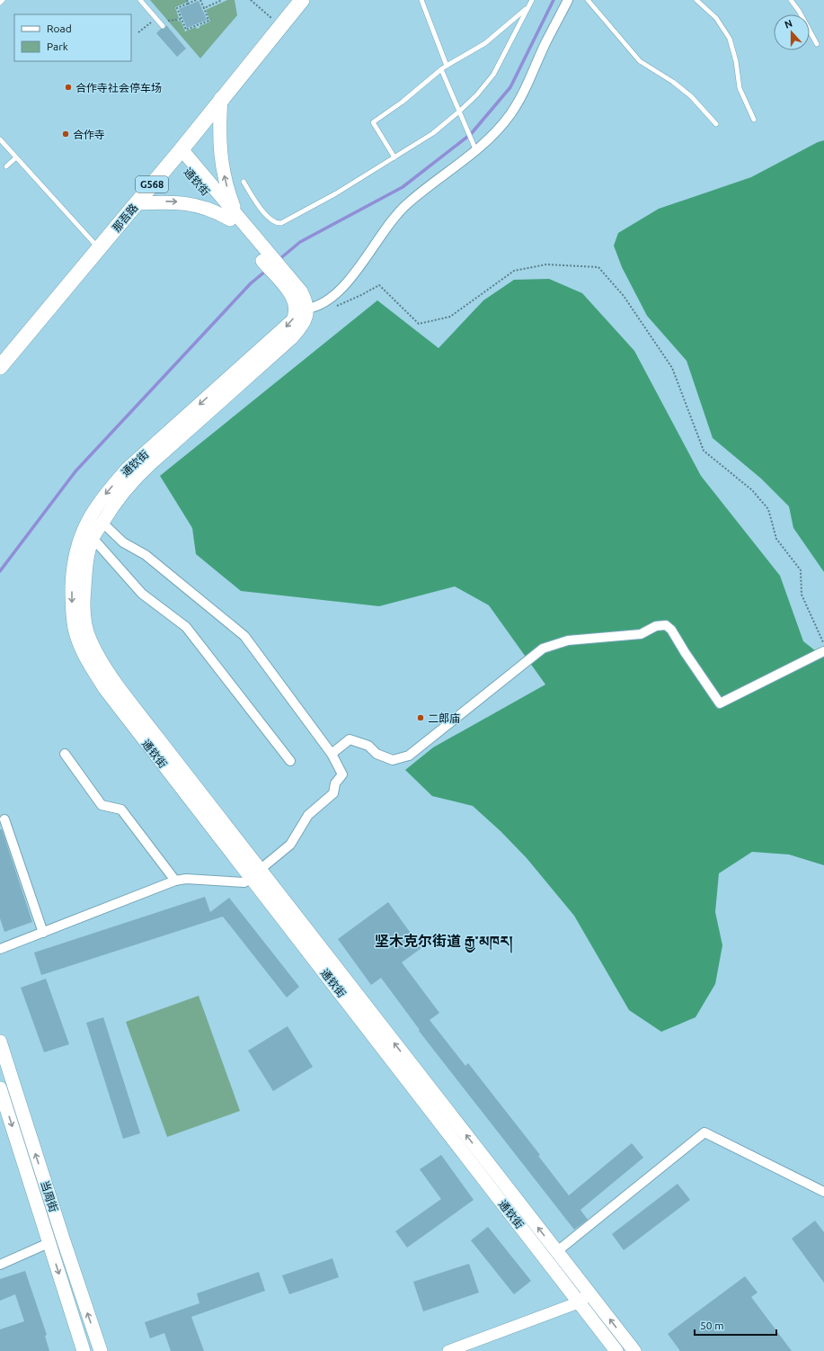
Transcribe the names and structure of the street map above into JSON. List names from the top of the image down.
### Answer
{
  "streets": {
    "highway": ["G568", "那吾路"],
    "main road": ["通钦街", "当周街"]
  },
  "districts": ["坚木克尔街道 རྒྱ་མཁར།"],
  "places": ["合作寺社会停车场", "合作寺", "二郎庙"],
  "legend": ["Road", "Park"],
  "scale_bar": "50 m",
  "north": "top"
}
